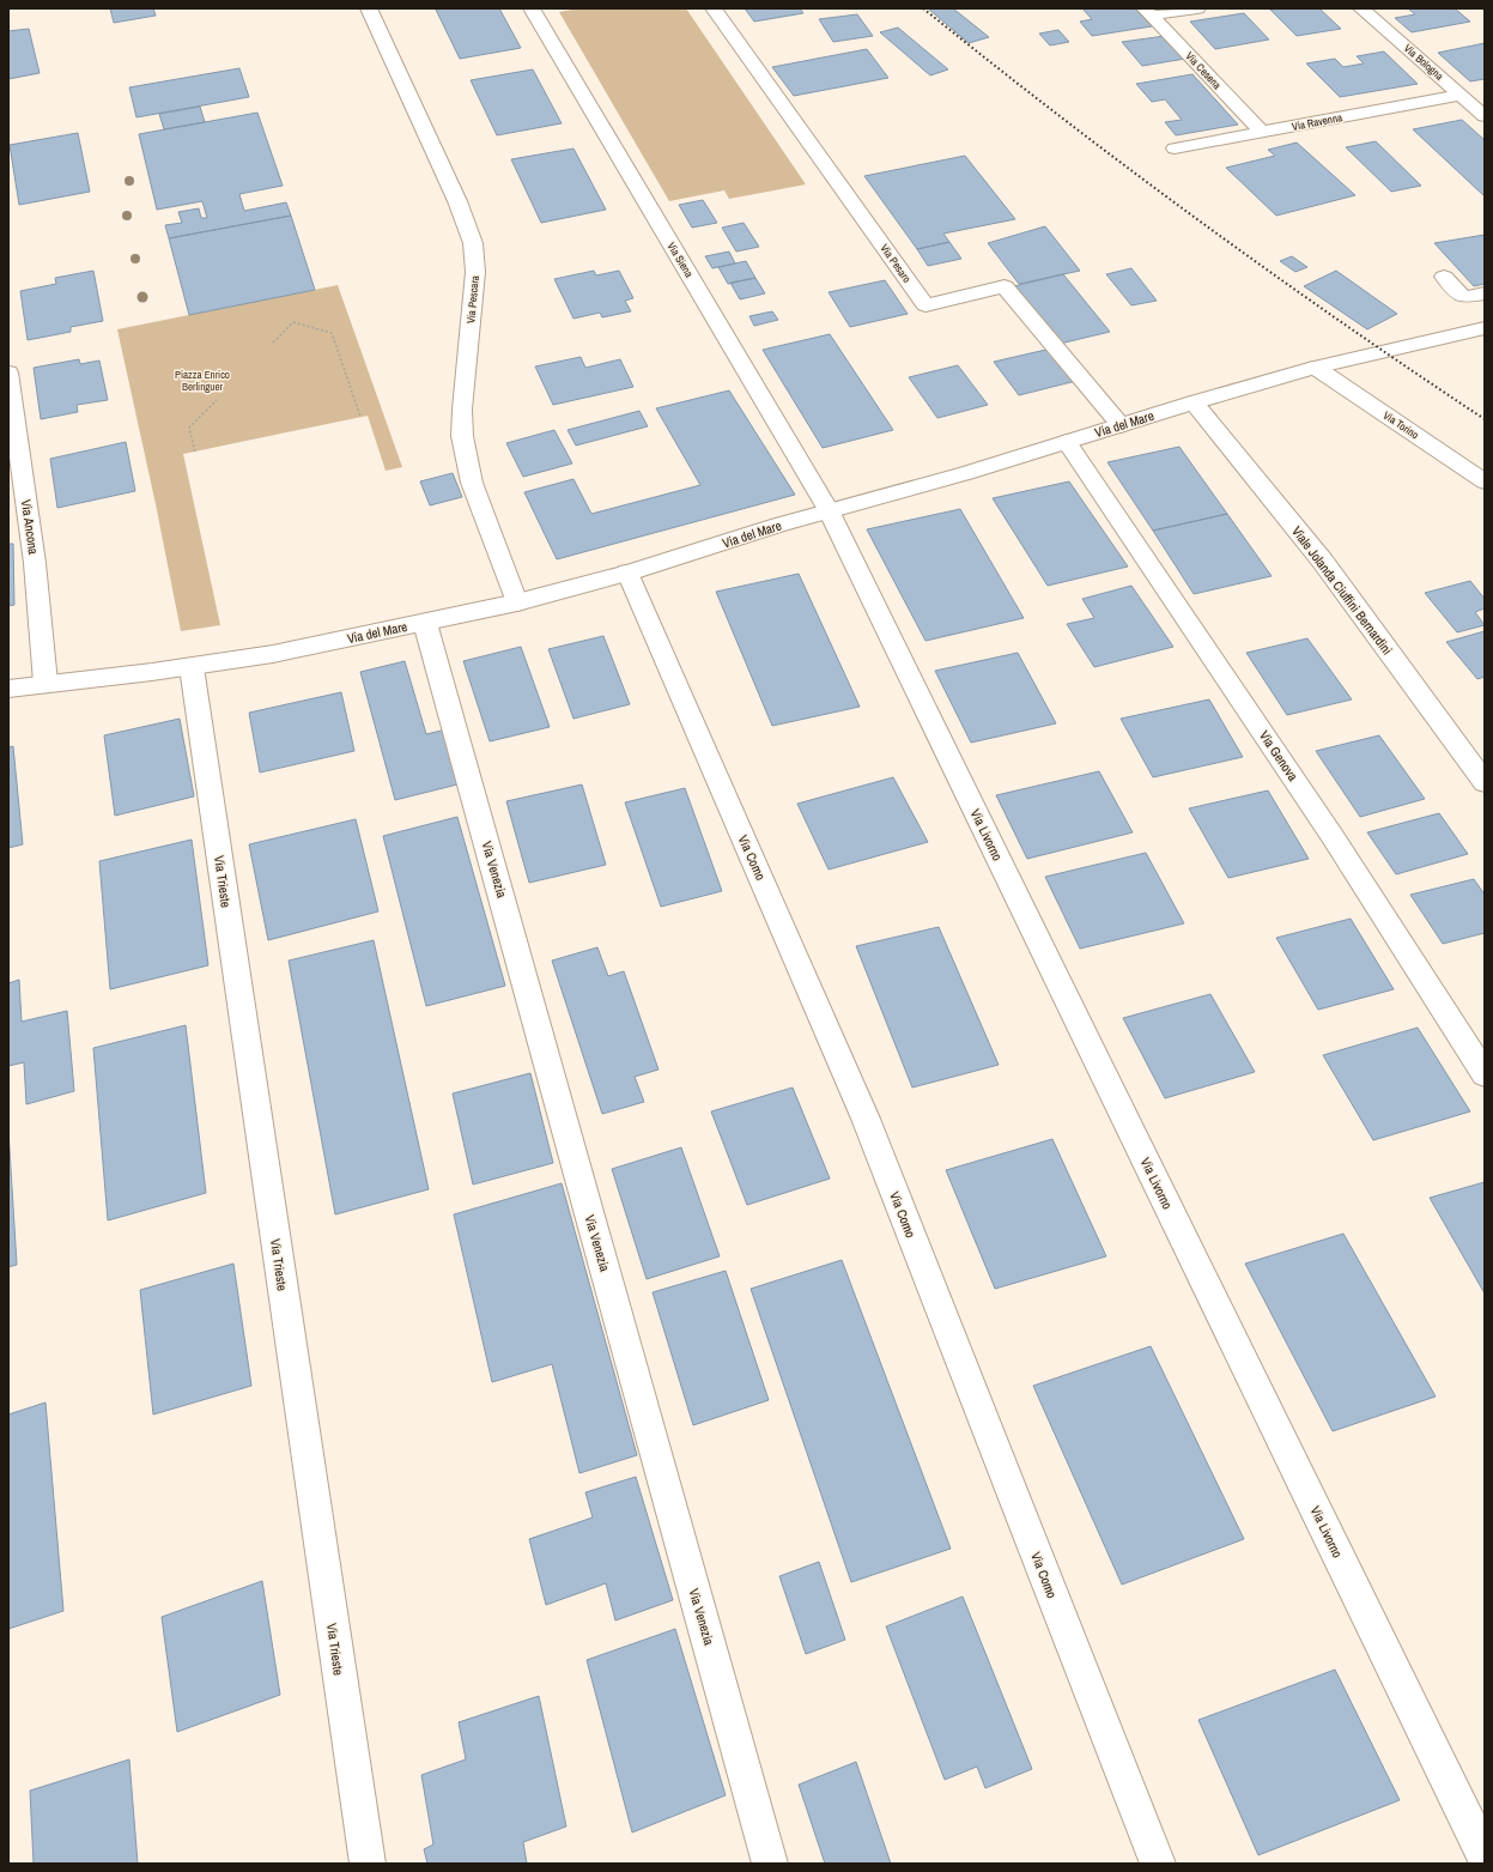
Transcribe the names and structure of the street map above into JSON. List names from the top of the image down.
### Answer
{
  "streets": {
    "street": [
      "Via Bologna",
      "Via Cesena",
      "Via Ravenna",
      "Via Siena",
      "Via Pesaro",
      "Via Pescara",
      "Via del Mare",
      "Via Torino",
      "Via Ancona",
      "Viale Jolanda Ciuffini Bernardini",
      "Via Genova",
      "Via Livorno",
      "Via Como",
      "Via Venezia",
      "Via Trieste"
    ]
  },
  "crossings": [
    ["Via Bologna", "Via Ravenna"],
    ["Via Cesena", "Via Ravenna"],
    ["Via Siena", "Via del Mare"],
    ["Via Siena", "Via Livorno"],
    ["Via Pesaro", "Via del Mare"],
    ["Via Pescara", "Via del Mare"],
    ["Via del Mare", "Via Torino"],
    ["Via del Mare", "Via Ancona"],
    ["Via del Mare", "Viale Jolanda Ciuffini Bernardini"],
    ["Via del Mare", "Via Genova"],
    ["Via del Mare", "Via Livorno"],
    ["Via del Mare", "Via Como"],
    ["Via del Mare", "Via Venezia"],
    ["Via del Mare", "Via Trieste"]
  ],
  "parks": ["Piazza Enrico Berlinguer"]
}
